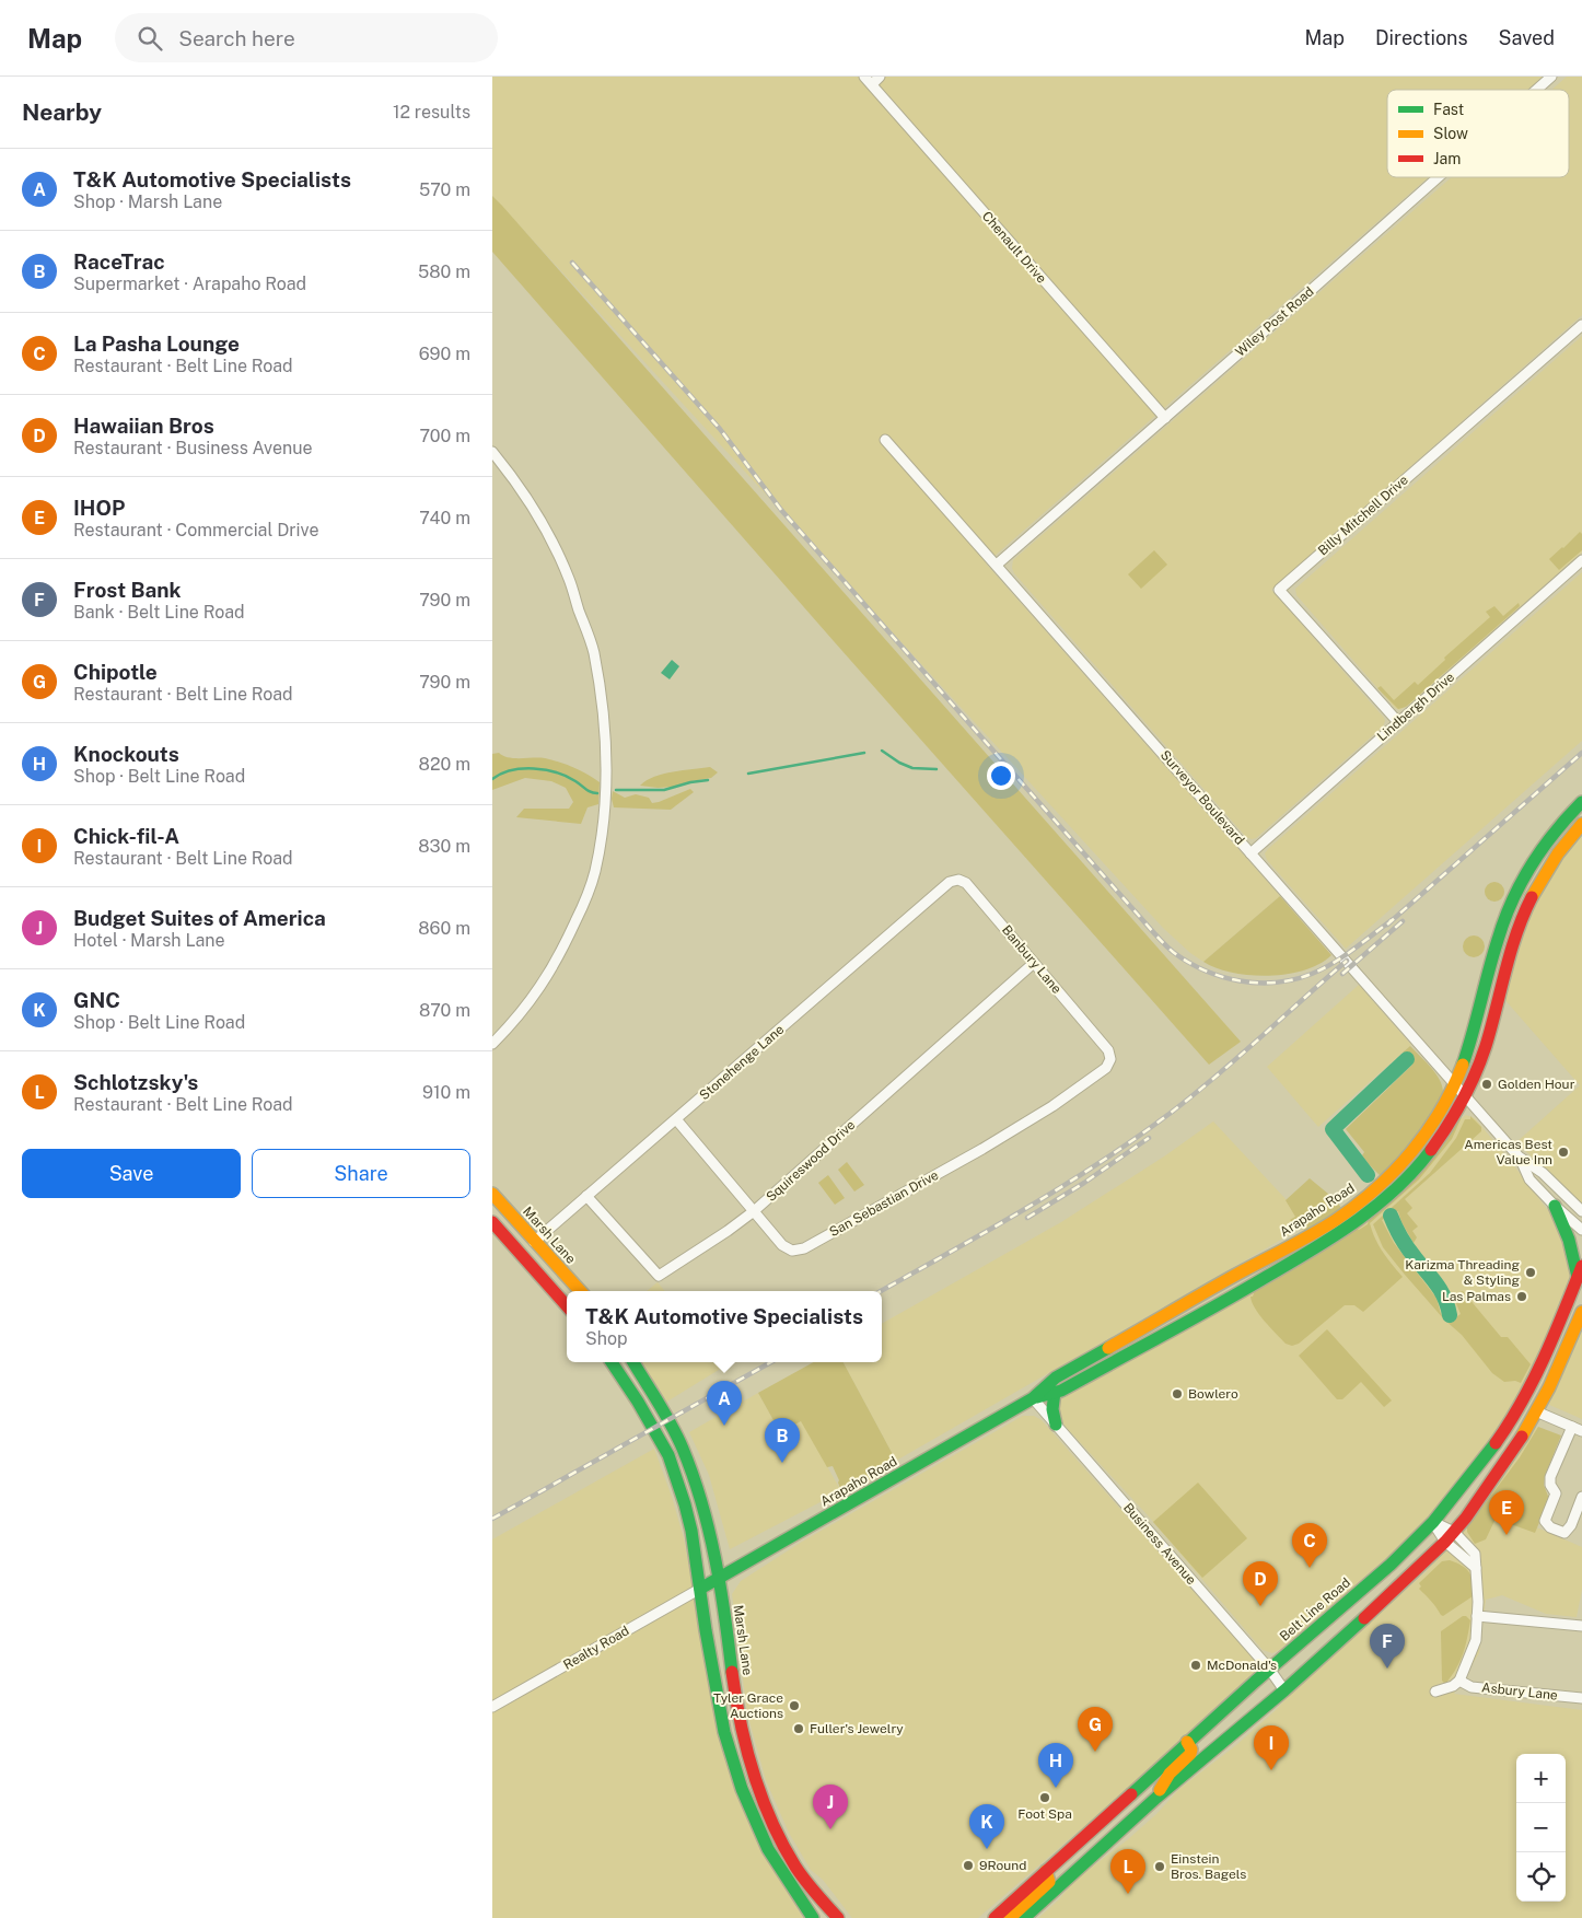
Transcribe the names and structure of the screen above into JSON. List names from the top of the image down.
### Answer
{
  "streets": {
    "main road": ["Arapaho Road", "Marsh Lane", "Belt Line Road"],
    "street": [
      "Chenault Drive",
      "Wiley Post Road",
      "Billy Mitchell Drive",
      "Lindbergh Drive",
      "Surveyor Boulevard",
      "Banbury Lane",
      "Stonehenge Lane",
      "Squireswood Drive",
      "San Sebastian Drive",
      "Business Avenue",
      "Realty Road",
      "Asbury Lane"
    ]
  },
  "crossings": [
    ["Chenault Drive", "Wiley Post Road"],
    ["Wiley Post Road", "Surveyor Boulevard"],
    ["Billy Mitchell Drive", "Lindbergh Drive"],
    ["Lindbergh Drive", "Surveyor Boulevard"],
    ["Surveyor Boulevard", "Arapaho Road"],
    ["Banbury Lane", "Stonehenge Lane"],
    ["Banbury Lane", "Squireswood Drive"],
    ["Banbury Lane", "San Sebastian Drive"],
    ["Stonehenge Lane", "Squireswood Drive"],
    ["Stonehenge Lane", "San Sebastian Drive"],
    ["Stonehenge Lane", "Marsh Lane"],
    ["Squireswood Drive", "San Sebastian Drive"],
    ["Arapaho Road", "Marsh Lane"],
    ["Arapaho Road", "Business Avenue"],
    ["Arapaho Road", "Realty Road"],
    ["Business Avenue", "Belt Line Road"]
  ],
  "places": [
    "Golden Hour",
    "Americas Best Value Inn",
    "Karizma Threading & Styling",
    "Las Palmas",
    "Bowlero",
    "McDonald's",
    "Tyler Grace Auctions",
    "Fuller's Jewelry",
    "Foot Spa",
    "9Round",
    "Einstein Bros. Bagels"
  ],
  "legend": ["Fast", "Slow", "Jam"],
  "page": {
    "header": "Map",
    "search": "Search here",
    "nav": ["Map", "Directions", "Saved"],
    "heading": ["Nearby", "12 results"],
    "list": [
      {
        "mark": "A",
        "name": "T&K Automotive Specialists",
        "note": "Shop · Marsh Lane",
        "value": "570 m"
      },
      {
        "mark": "B",
        "name": "RaceTrac",
        "note": "Supermarket · Arapaho Road",
        "value": "580 m"
      },
      {
        "mark": "C",
        "name": "La Pasha Lounge",
        "note": "Restaurant · Belt Line Road",
        "value": "690 m"
      },
      {
        "mark": "D",
        "name": "Hawaiian Bros",
        "note": "Restaurant · Business Avenue",
        "value": "700 m"
      },
      {
        "mark": "E",
        "name": "IHOP",
        "note": "Restaurant · Commercial Drive",
        "value": "740 m"
      },
      {
        "mark": "F",
        "name": "Frost Bank",
        "note": "Bank · Belt Line Road",
        "value": "790 m"
      },
      {
        "mark": "G",
        "name": "Chipotle",
        "note": "Restaurant · Belt Line Road",
        "value": "790 m"
      },
      {
        "mark": "H",
        "name": "Knockouts",
        "note": "Shop · Belt Line Road",
        "value": "820 m"
      },
      {
        "mark": "I",
        "name": "Chick-fil-A",
        "note": "Restaurant · Belt Line Road",
        "value": "830 m"
      },
      {
        "mark": "J",
        "name": "Budget Suites of America",
        "note": "Hotel · Marsh Lane",
        "value": "860 m"
      },
      {
        "mark": "K",
        "name": "GNC",
        "note": "Shop · Belt Line Road",
        "value": "870 m"
      },
      {
        "mark": "L",
        "name": "Schlotzsky's",
        "note": "Restaurant · Belt Line Road",
        "value": "910 m"
      }
    ],
    "buttons": ["Save", "Share"],
    "popup": ["T&K Automotive Specialists", "Shop"],
    "pins": [
      "A",
      "B",
      "E",
      "C",
      "D",
      "F",
      "G",
      "I",
      "H",
      "J",
      "K",
      "L"
    ],
    "map_buttons": ["+", "−"]
  }
}
